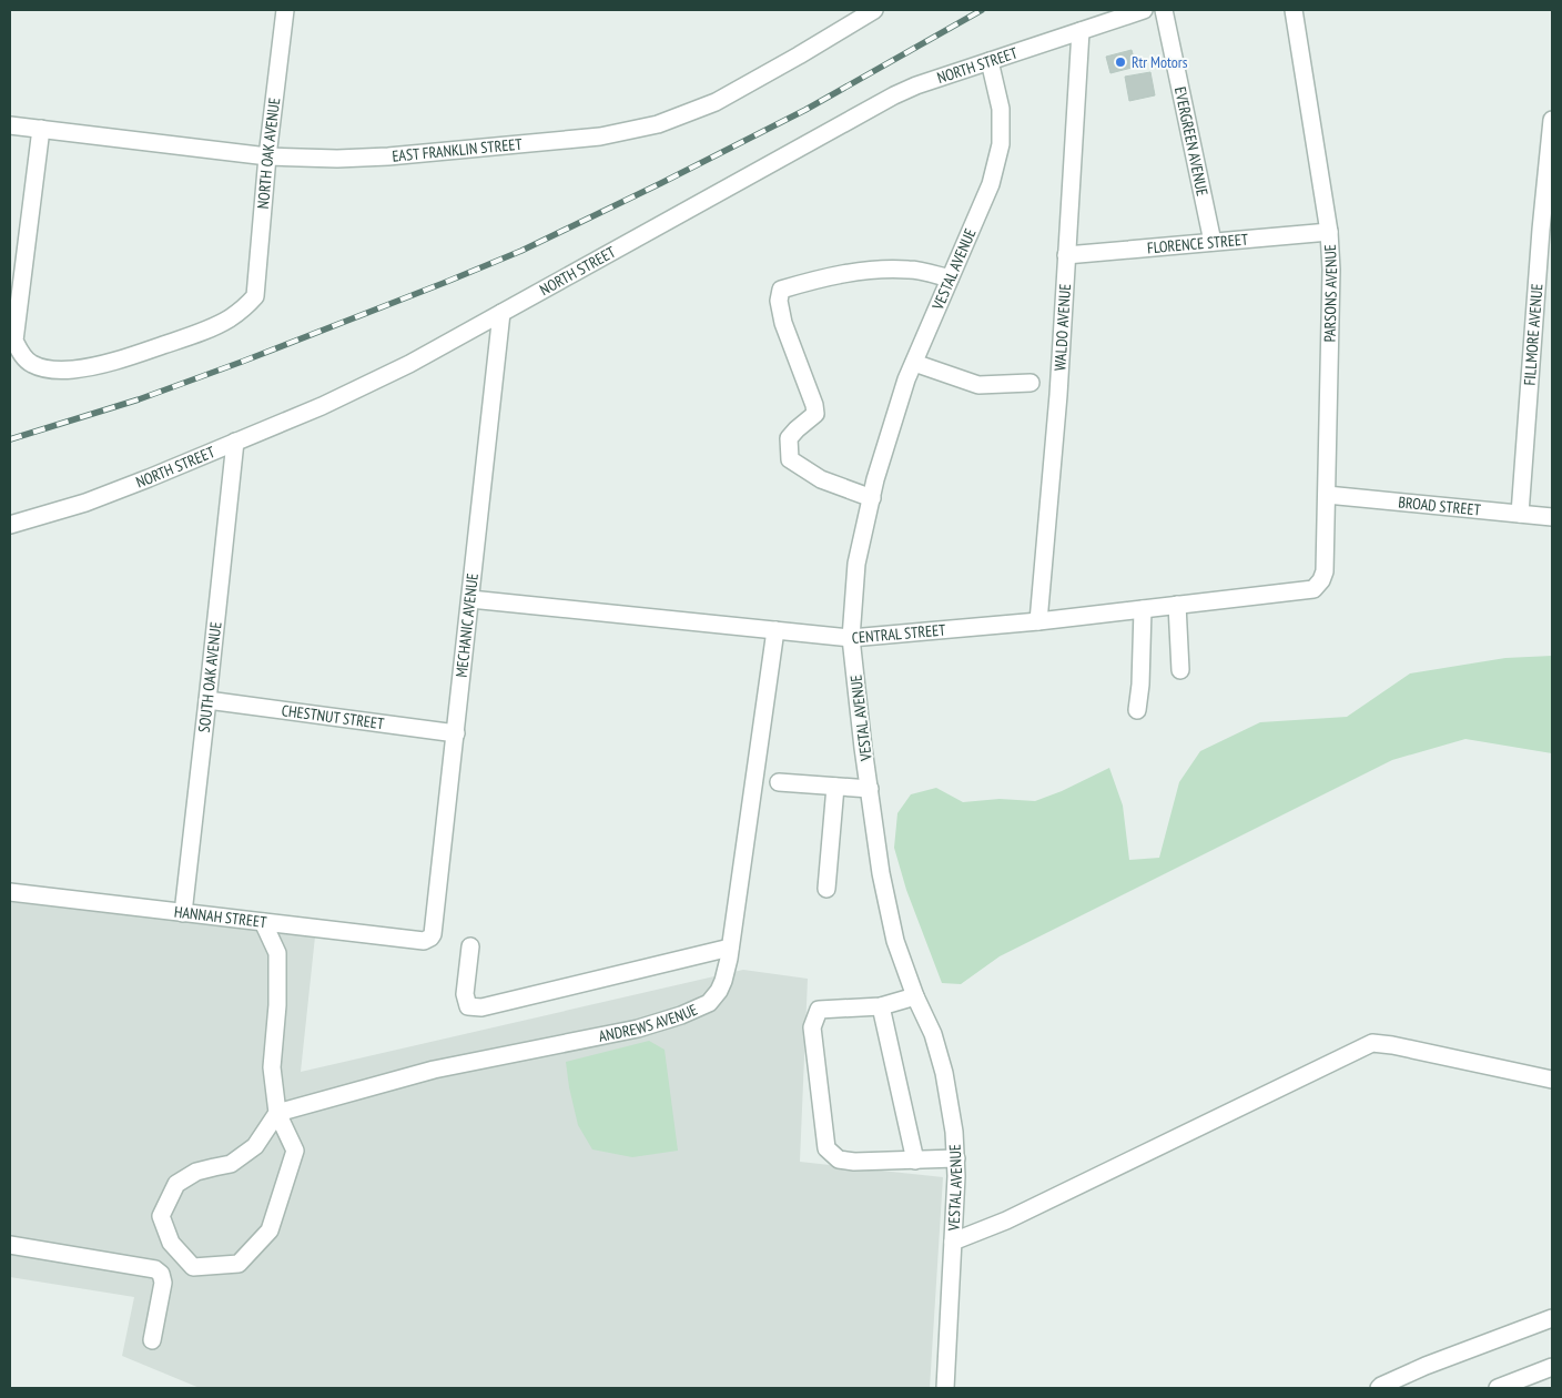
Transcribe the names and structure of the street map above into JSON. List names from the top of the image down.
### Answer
{
  "streets": {
    "street": [
      "NORTH STREET",
      "EVERGREEN AVENUE",
      "EAST FRANKLIN STREET",
      "NORTH OAK AVENUE",
      "FLORENCE STREET",
      "VESTAL AVENUE",
      "PARSONS AVENUE",
      "WALDO AVENUE",
      "FILLMORE AVENUE",
      "BROAD STREET",
      "MECHANIC AVENUE",
      "CENTRAL STREET",
      "SOUTH OAK AVENUE",
      "CHESTNUT STREET",
      "HANNAH STREET",
      "ANDREWS AVENUE"
    ]
  },
  "crossings": [
    ["NORTH STREET", "VESTAL AVENUE"],
    ["NORTH STREET", "WALDO AVENUE"],
    ["NORTH STREET", "MECHANIC AVENUE"],
    ["NORTH STREET", "SOUTH OAK AVENUE"],
    ["EVERGREEN AVENUE", "FLORENCE STREET"],
    ["EAST FRANKLIN STREET", "NORTH OAK AVENUE"],
    ["FLORENCE STREET", "PARSONS AVENUE"],
    ["FLORENCE STREET", "WALDO AVENUE"],
    ["VESTAL AVENUE", "CENTRAL STREET"],
    ["PARSONS AVENUE", "BROAD STREET"],
    ["PARSONS AVENUE", "CENTRAL STREET"],
    ["WALDO AVENUE", "CENTRAL STREET"],
    ["FILLMORE AVENUE", "BROAD STREET"],
    ["MECHANIC AVENUE", "CENTRAL STREET"],
    ["MECHANIC AVENUE", "CHESTNUT STREET"],
    ["MECHANIC AVENUE", "HANNAH STREET"],
    ["CENTRAL STREET", "ANDREWS AVENUE"],
    ["SOUTH OAK AVENUE", "CHESTNUT STREET"],
    ["SOUTH OAK AVENUE", "HANNAH STREET"]
  ],
  "places": ["Rtr Motors"]
}
